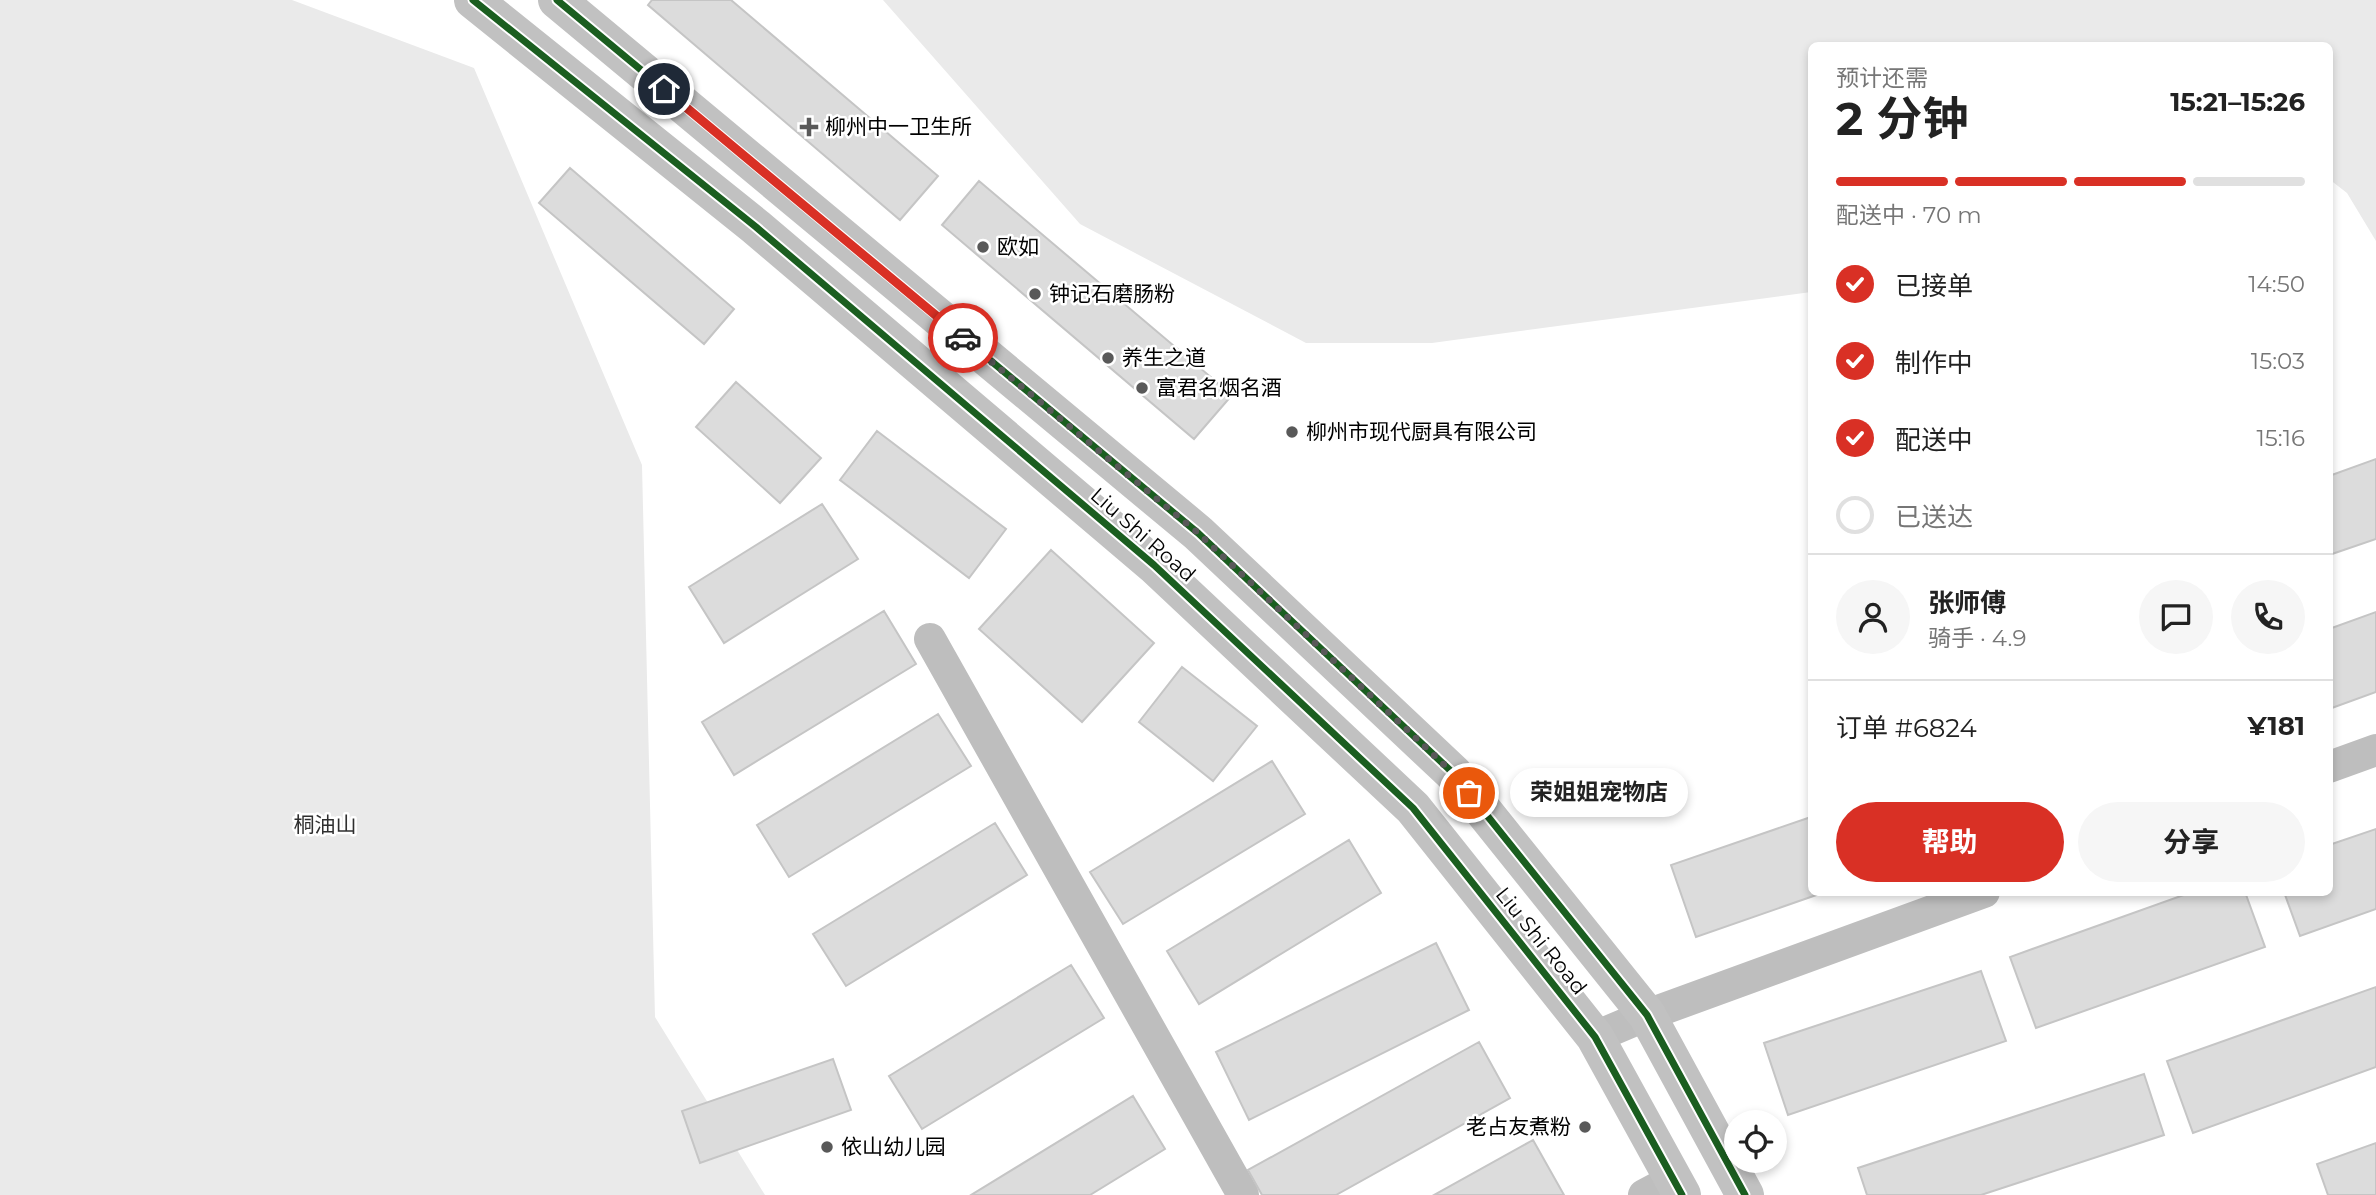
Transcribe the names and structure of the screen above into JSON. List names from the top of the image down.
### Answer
{
  "streets": {
    "main road": ["Liu Shi Road"]
  },
  "parks": ["桐油山"],
  "places": {
    "health": ["柳州中一卫生所"],
    "other": [
      "欧如",
      "钟记石磨肠粉",
      "养生之道",
      "富君名烟名酒",
      "柳州市现代厨具有限公司",
      "荣姐姐宠物店",
      "老占友煮粉",
      "依山幼儿园"
    ]
  },
  "page": {
    "heading": ["2 分钟", "预计还需", "15:21–15:26"],
    "panel": [
      "张师傅",
      "骑手 · 4.9",
      "订单 #6824",
      "¥181"
    ],
    "bar": "配送中 · 70 m",
    "list": [
      ["已接单", "14:50"],
      ["制作中", "15:03"],
      ["配送中", "15:16"],
      "已送达"
    ],
    "bubble": "荣姐姐宠物店",
    "buttons": ["帮助", "分享"]
  }
}
